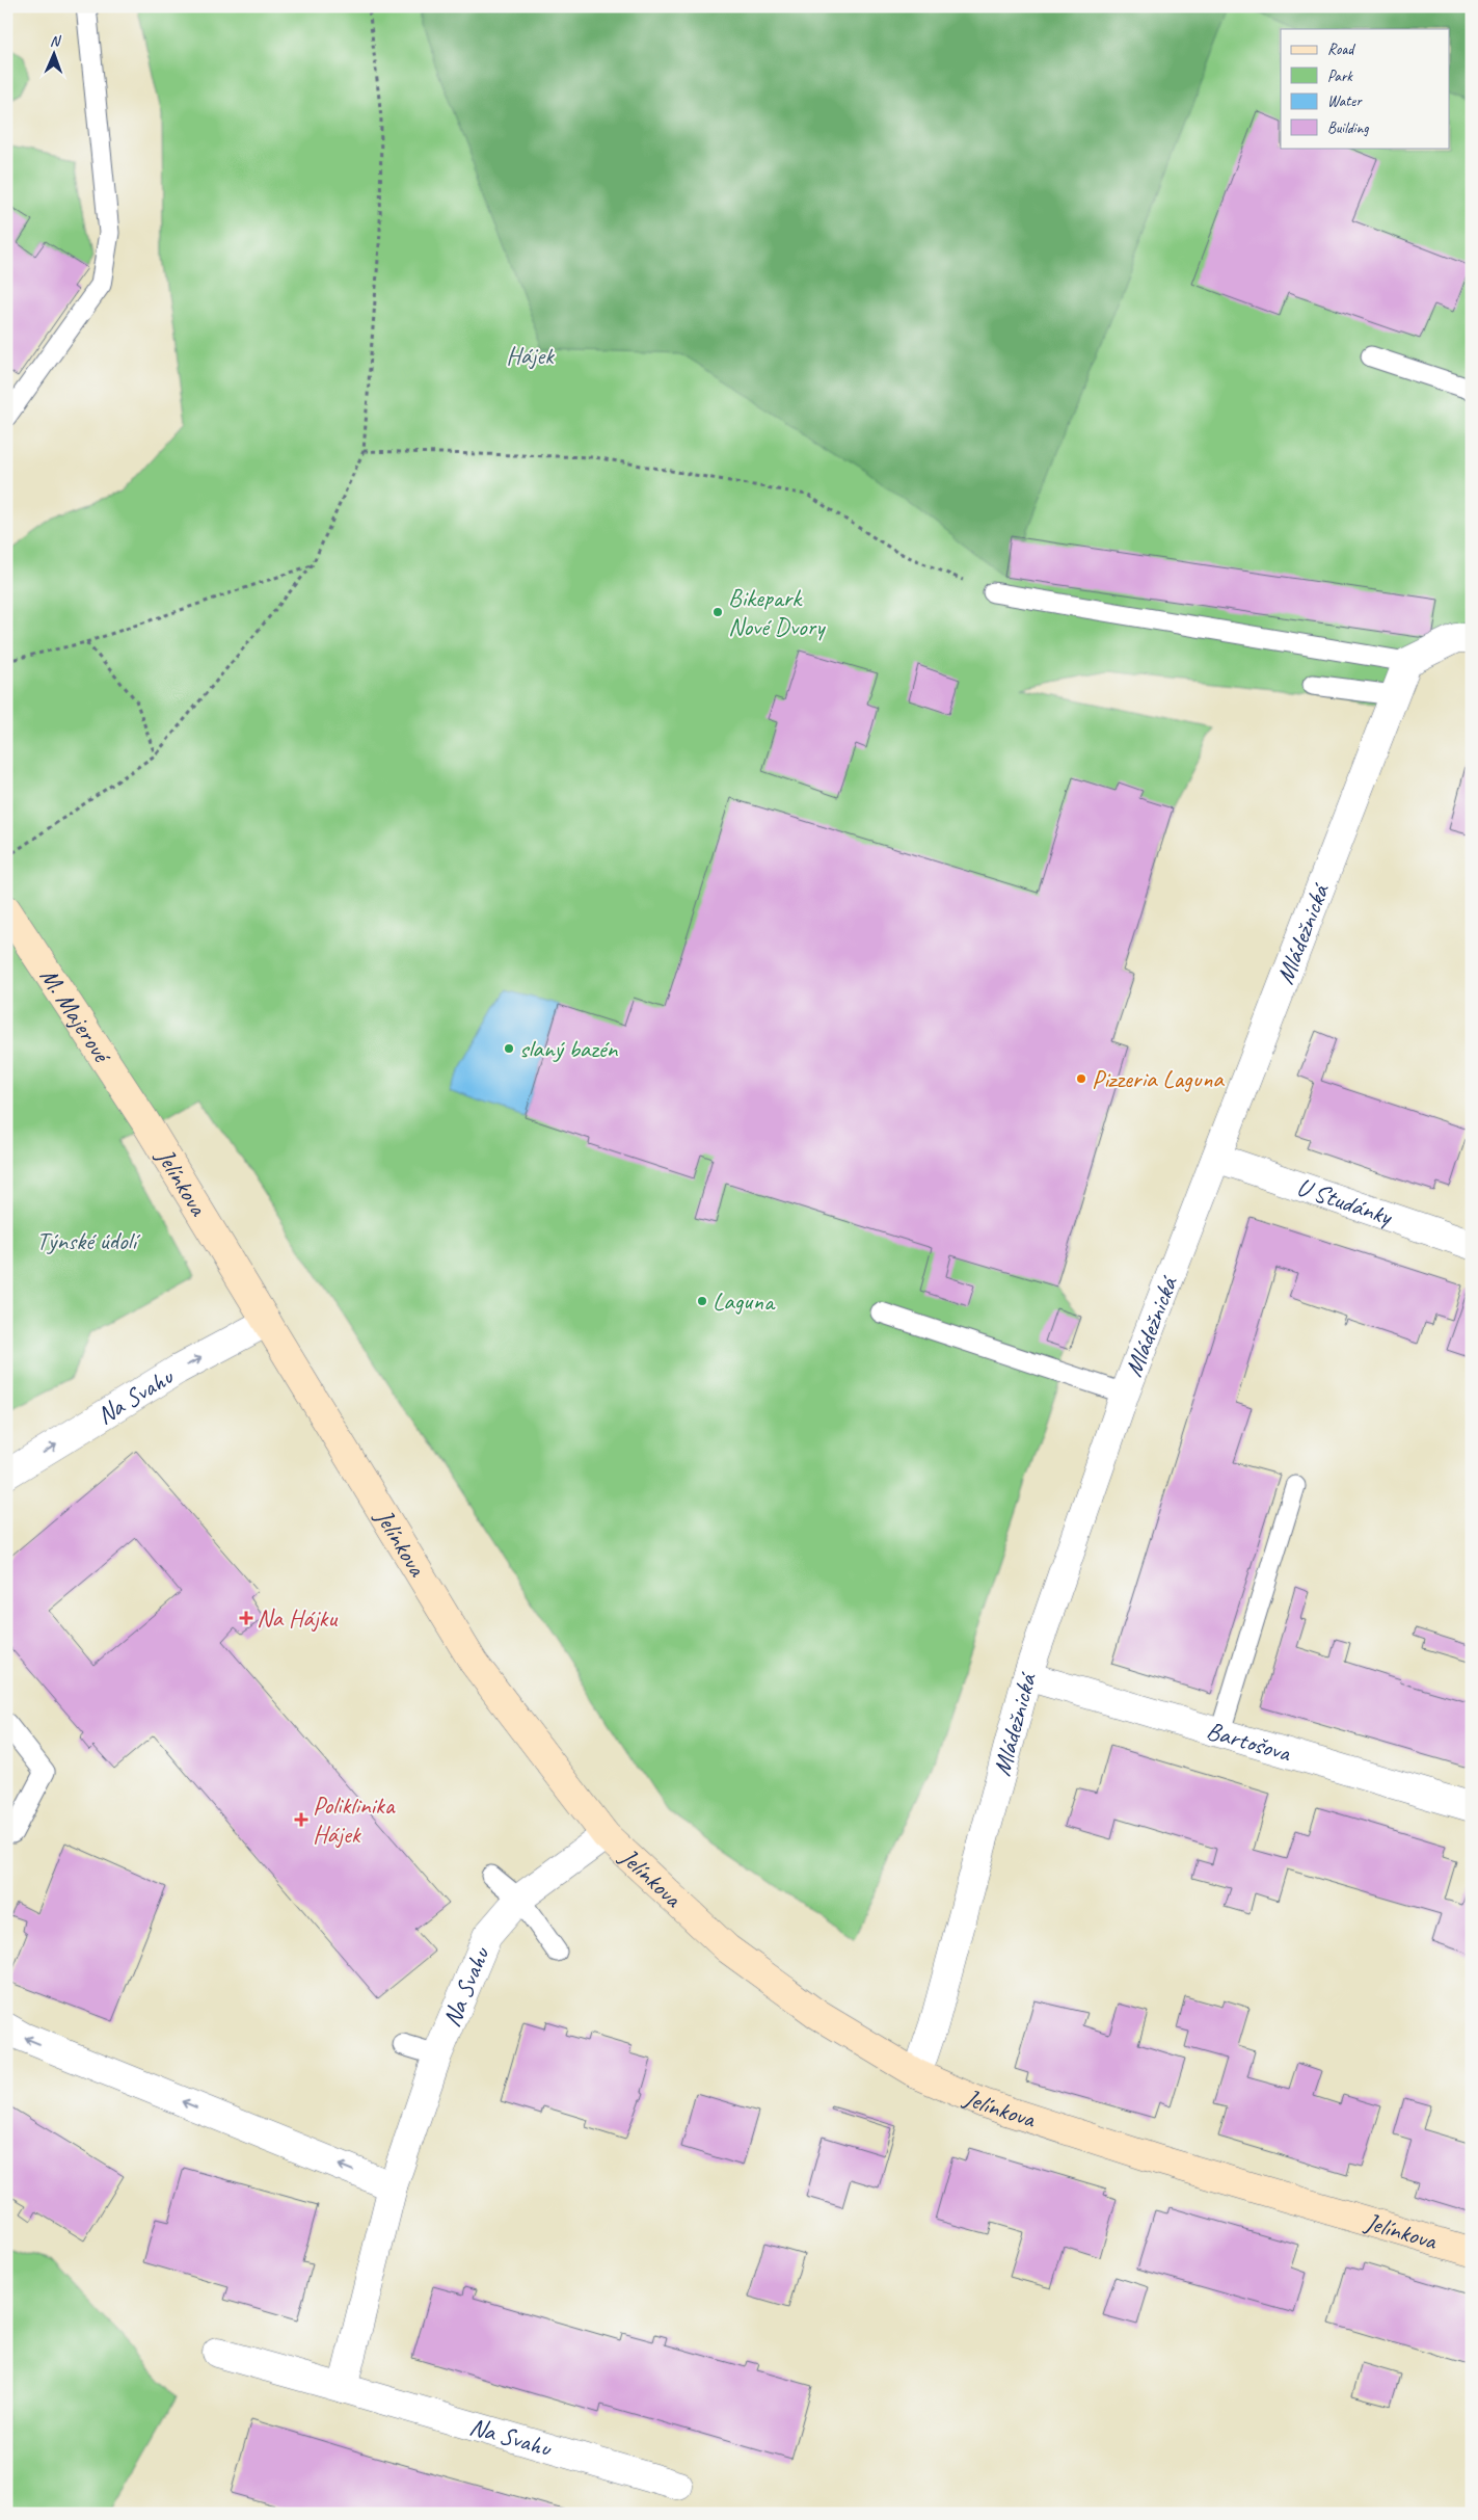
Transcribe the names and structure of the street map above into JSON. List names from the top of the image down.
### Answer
{
  "streets": {
    "street": [
      "Mládežnická",
      "M. Majerové",
      "Jelínkova",
      "U Studánky",
      "Na Svahu",
      "Bartošova"
    ]
  },
  "crossings": [
    ["Mládežnická", "Jelínkova"],
    ["Mládežnická", "U Studánky"],
    ["Mládežnická", "Bartošova"],
    ["M. Majerové", "Jelínkova"],
    ["Jelínkova", "Na Svahu"]
  ],
  "parks": ["Hájek", "Týnské údolí"],
  "places": {
    "other": [
      "Bikepark Nové Dvory",
      "slaný bazén",
      "Pizzeria Laguna",
      "Laguna"
    ],
    "health": ["Na Hájku", "Poliklinika Hájek"]
  },
  "legend": [
    "Road",
    "Park",
    "Water",
    "Building"
  ],
  "north": "top"
}
